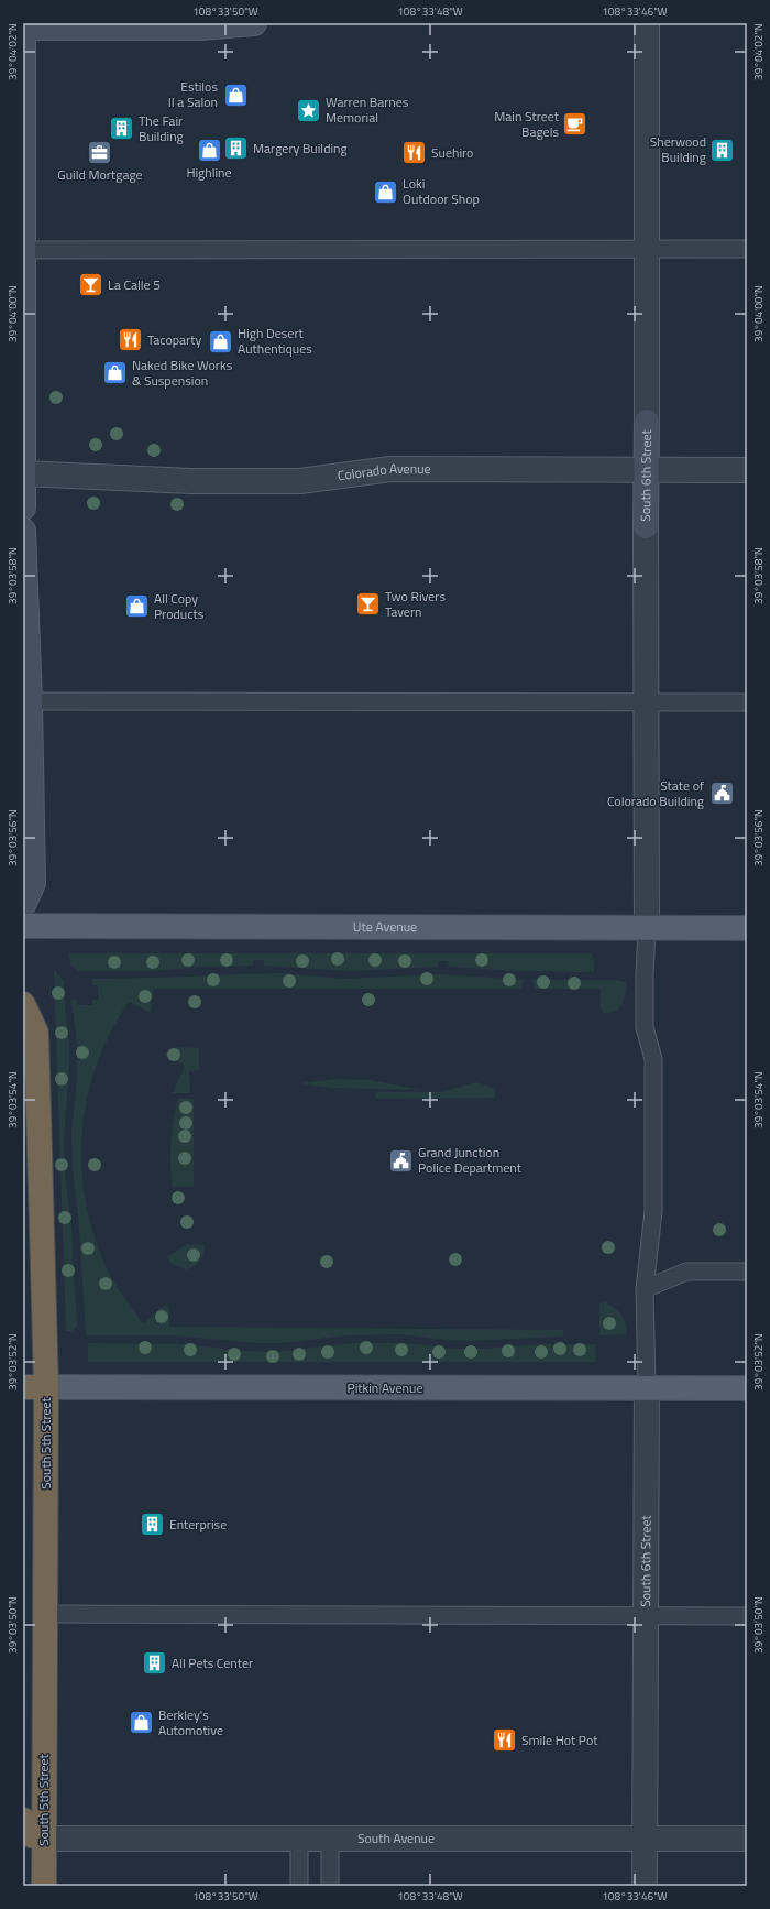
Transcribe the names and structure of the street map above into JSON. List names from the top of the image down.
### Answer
{
  "streets": {
    "highway": ["South 5th Street"],
    "main road": ["South 6th Street", "Ute Avenue", "Pitkin Avenue"],
    "street": ["Colorado Avenue", "South Avenue"]
  },
  "crossings": [
    ["Colorado Avenue", "South 6th Street"],
    ["South 6th Street", "Ute Avenue"],
    ["South 6th Street", "Pitkin Avenue"],
    ["South 6th Street", "South Avenue"],
    ["Pitkin Avenue", "South 5th Street"],
    ["South 5th Street", "South Avenue"]
  ],
  "places": {
    "shop": [
      "Estilos II a Salon",
      "Highline",
      "Loki Outdoor Shop",
      "High Desert Authentiques",
      "Naked Bike Works & Suspension",
      "All Copy Products",
      "Berkley's Automotive"
    ],
    "place": ["Warren Barnes Memorial"],
    "cafe": ["Main Street Bagels"],
    "building": [
      "The Fair Building",
      "Margery Building",
      "Sherwood Building",
      "Enterprise",
      "All Pets Center"
    ],
    "office": ["Guild Mortgage"],
    "restaurant": ["Suehiro", "Tacoparty", "Smile Hot Pot"],
    "bar": ["La Calle 5", "Two Rivers Tavern"],
    "public building": ["State of Colorado Building", "Grand Junction Police Department"]
  },
  "coordinates": [
    "108°33'50\"W",
    "108°33'48\"W",
    "108°33'46\"W",
    "39°04'02\"N",
    "39°04'00\"N",
    "39°03'58\"N",
    "39°03'56\"N",
    "39°03'54\"N",
    "39°03'52\"N",
    "39°03'50\"N"
  ]
}
